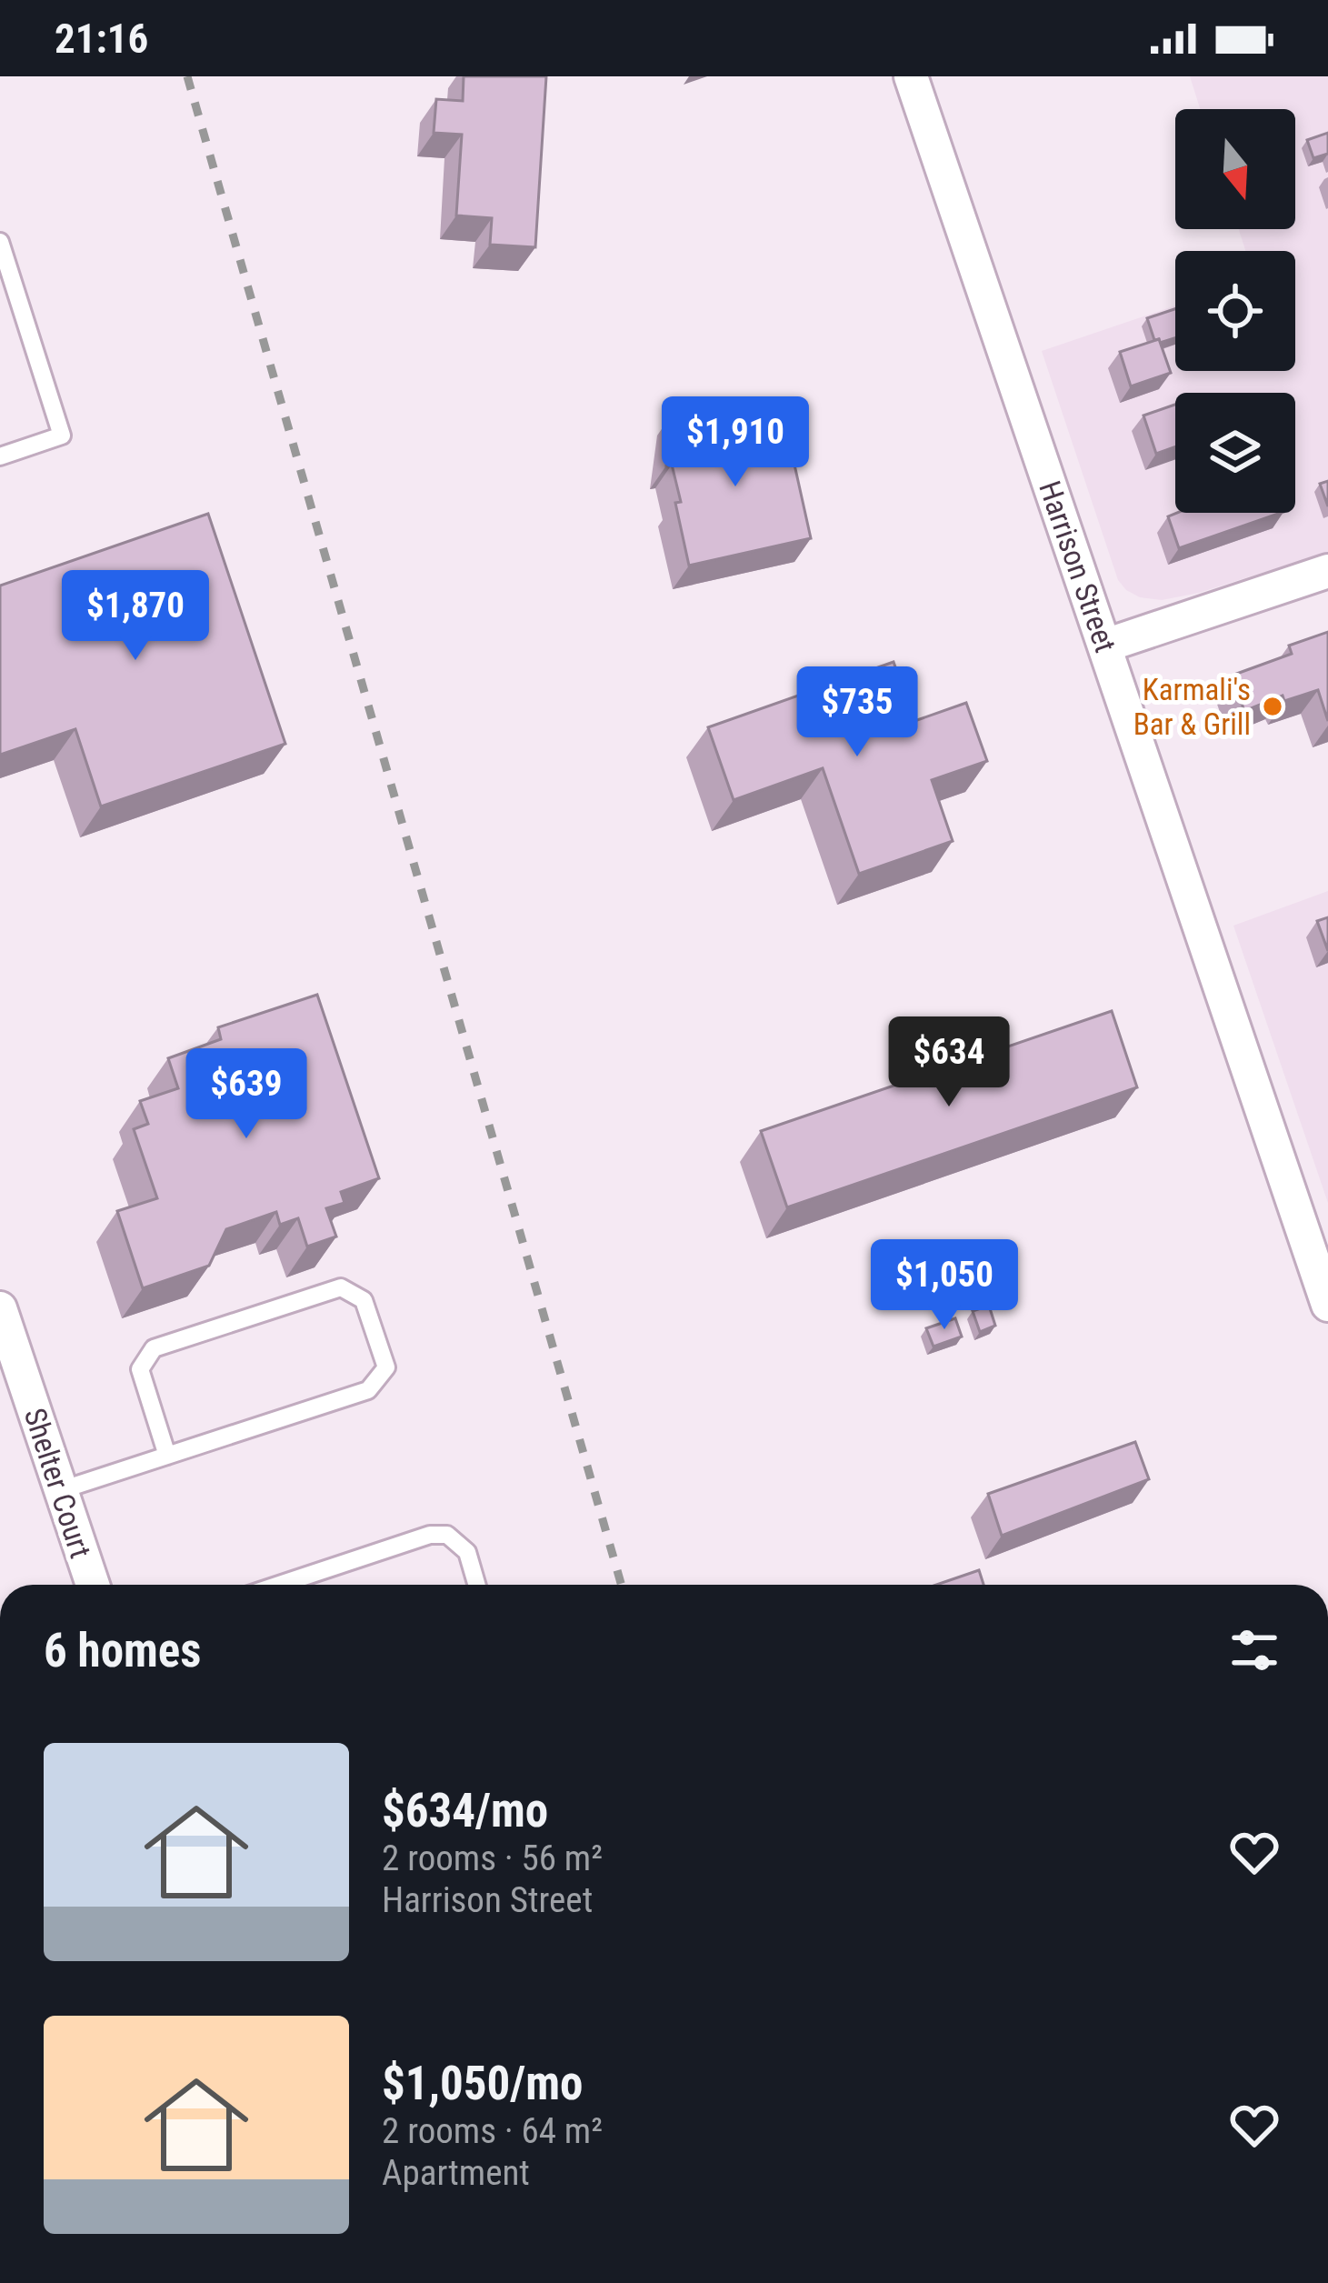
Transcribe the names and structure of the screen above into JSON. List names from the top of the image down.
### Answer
{
  "streets": {
    "street": ["Harrison Street", "Shelter Court"]
  },
  "places": ["Karmali's Bar & Grill"],
  "north": "bottom",
  "page": {
    "status": "21:16",
    "price": [
      "$1,910",
      "$1,870",
      "$735",
      "$634",
      "$639",
      "$1,050"
    ],
    "heading": "6 homes",
    "list": [
      {
        "name": "$634/mo",
        "note": "2 rooms · 56 m² · Harrison Street"
      },
      {
        "name": "$1,050/mo",
        "note": "2 rooms · 64 m² · Apartment"
      }
    ]
  }
}
